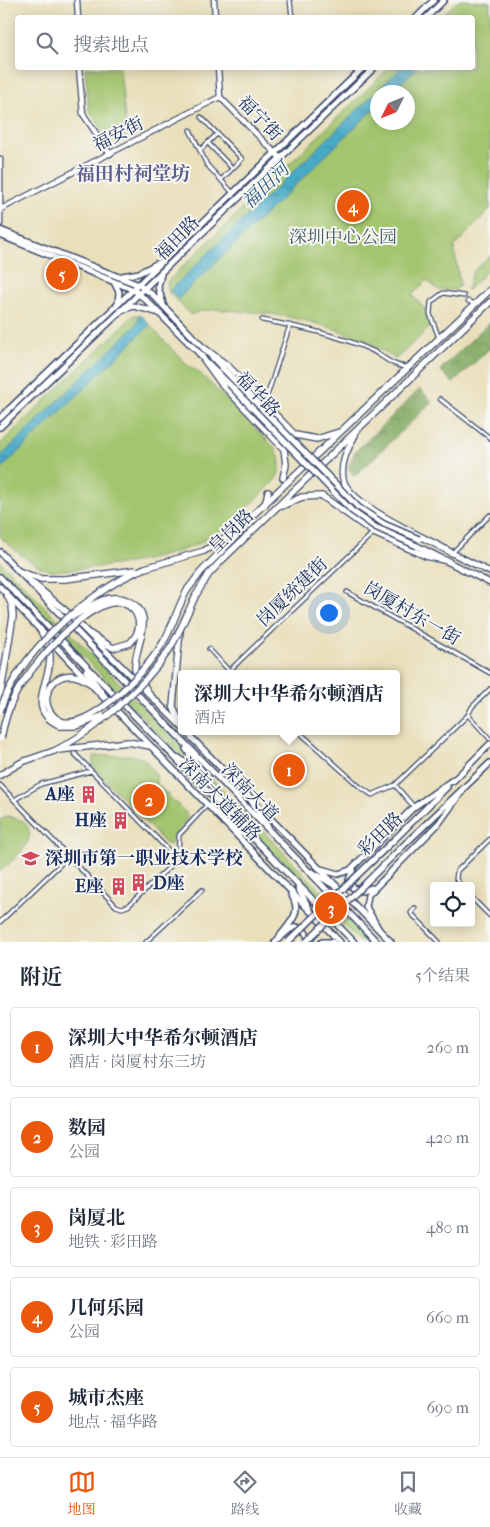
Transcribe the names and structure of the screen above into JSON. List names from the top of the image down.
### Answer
{
  "streets": {
    "highway": ["皇岗路"],
    "main road": [
      "福田路",
      "福华路",
      "深南大道",
      "深南大道辅路",
      "彩田路"
    ],
    "street": [
      "福宁街",
      "福安街",
      "岗厦统建街",
      "岗厦村东一街"
    ]
  },
  "crossings": [
    ["福宁街", "福安街"],
    ["福宁街", "福田路"],
    ["福田路", "福华路"],
    ["皇岗路", "深南大道辅路"]
  ],
  "districts": ["福田村祠堂坊"],
  "water": ["福田河"],
  "parks": ["深圳中心公园"],
  "places": {
    "building": [
      "A座",
      "H座",
      "D座",
      "E座"
    ],
    "school or university": ["深圳市第一职业技术学校"]
  },
  "north": "bottom left",
  "page": {
    "search": "搜索地点",
    "pins": [
      "4",
      "5",
      "1",
      "2",
      "3"
    ],
    "popup": ["深圳大中华希尔顿酒店", "酒店"],
    "heading": ["附近", "5个结果"],
    "list": [
      {
        "mark": "1",
        "name": "深圳大中华希尔顿酒店",
        "note": "酒店 · 岗厦村东三坊",
        "value": "260 m"
      },
      {
        "mark": "2",
        "name": "数园",
        "note": "公园",
        "value": "420 m"
      },
      {
        "mark": "3",
        "name": "岗厦北",
        "note": "地铁 · 彩田路",
        "value": "480 m"
      },
      {
        "mark": "4",
        "name": "几何乐园",
        "note": "公园",
        "value": "660 m"
      },
      {
        "mark": "5",
        "name": "城市杰座",
        "note": "地点 · 福华路",
        "value": "690 m"
      }
    ],
    "nav": ["地图", "路线", "收藏"]
  }
}
